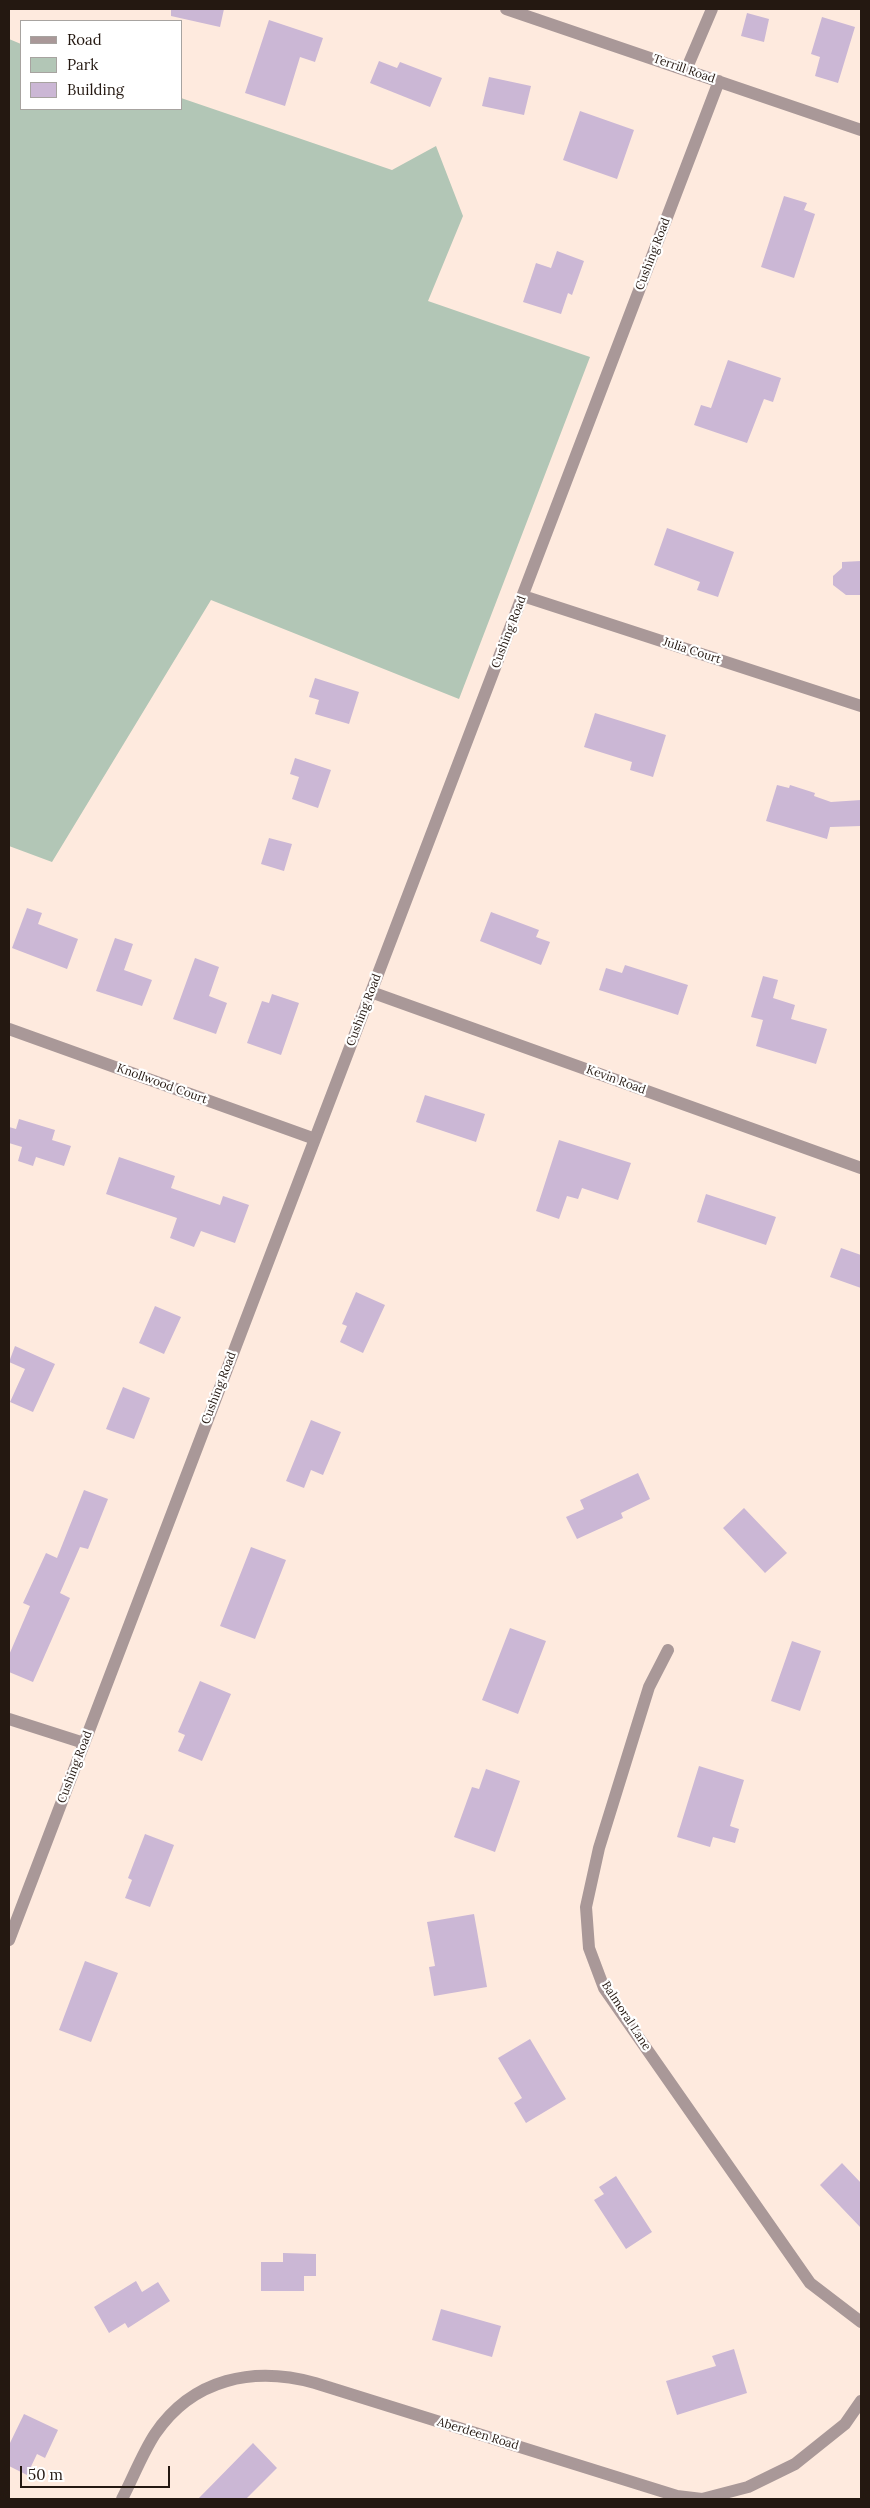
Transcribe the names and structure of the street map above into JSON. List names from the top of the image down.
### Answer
{
  "streets": {
    "street": [
      "Terrill Road",
      "Cushing Road",
      "Julia Court",
      "Kevin Road",
      "Knollwood Court",
      "Balmoral Lane",
      "Aberdeen Road"
    ]
  },
  "crossings": [
    ["Terrill Road", "Cushing Road"],
    ["Cushing Road", "Julia Court"],
    ["Cushing Road", "Kevin Road"],
    ["Cushing Road", "Knollwood Court"]
  ],
  "legend": ["Road", "Park", "Building"],
  "scale_bar": "50 m"
}
